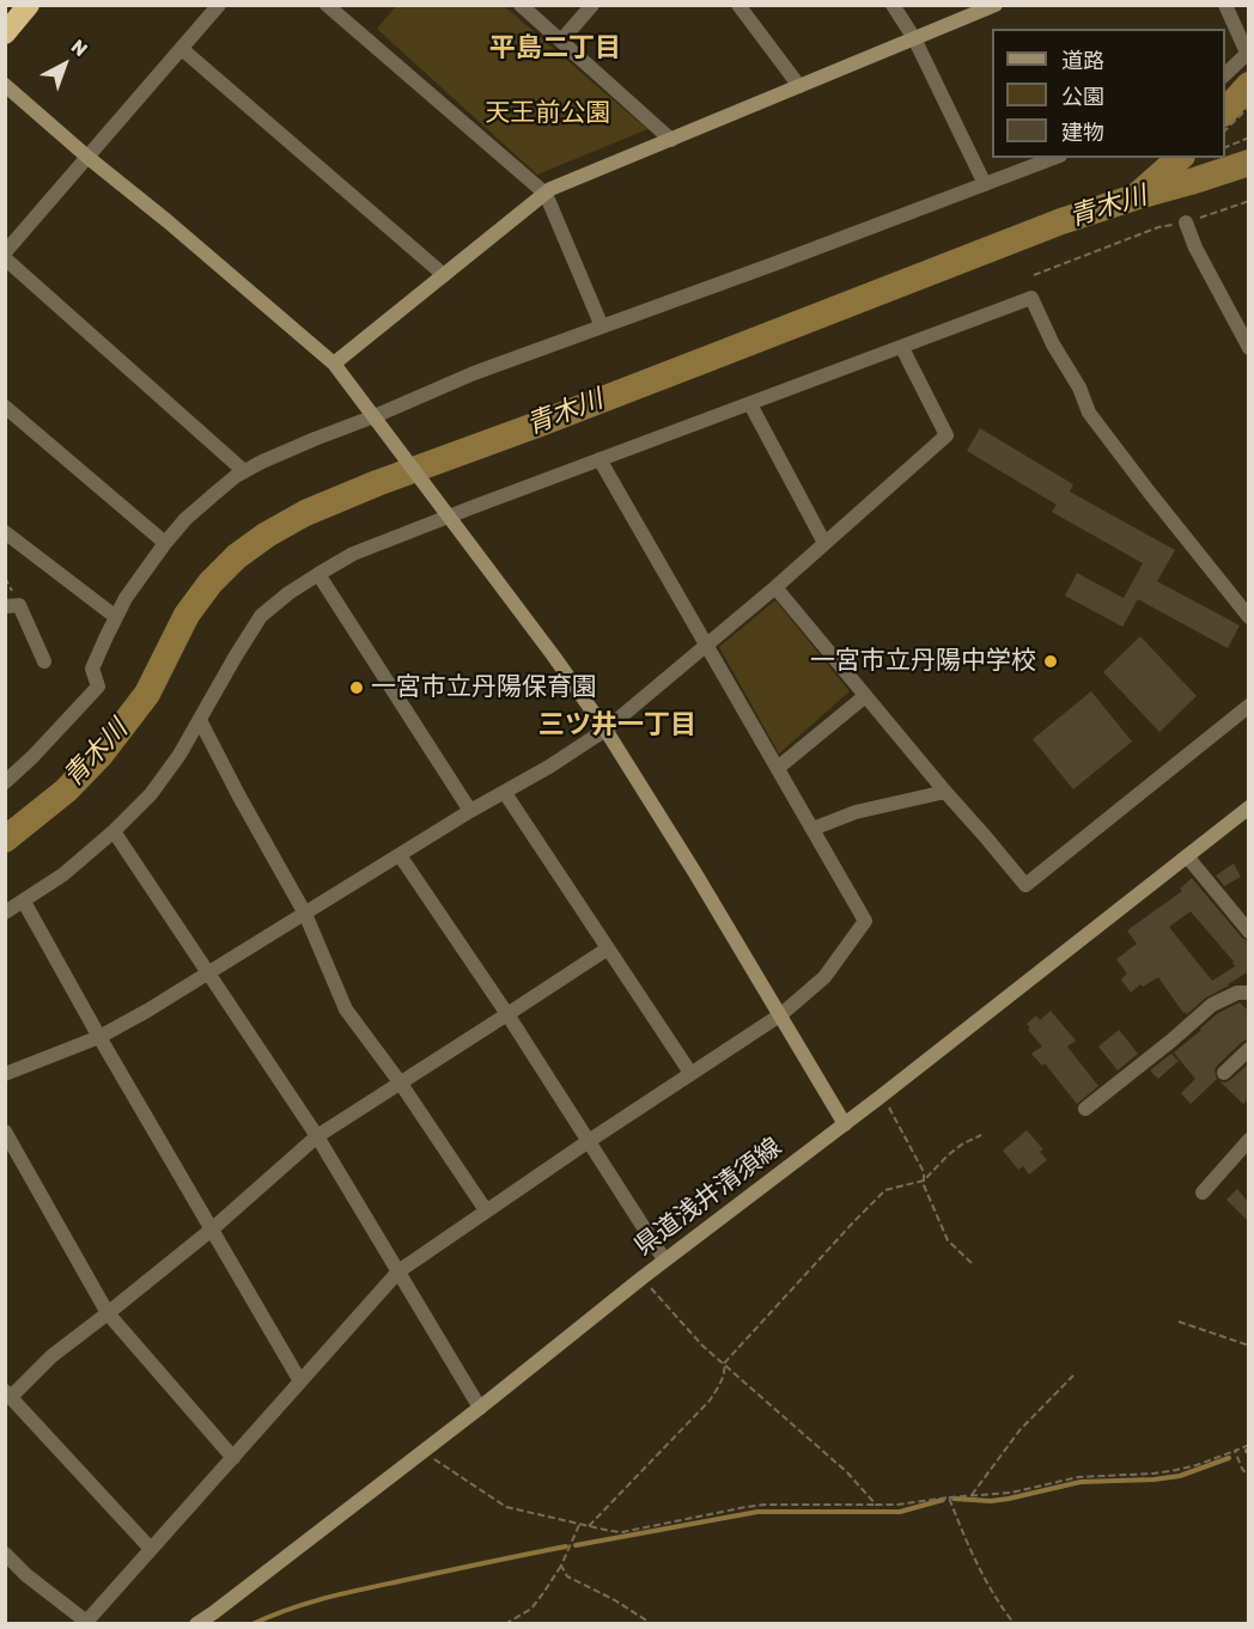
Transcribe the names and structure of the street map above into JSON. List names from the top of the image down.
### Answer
{
  "streets": {
    "street": ["県道浅井清須線"]
  },
  "districts": ["平島二丁目", "三ツ井一丁目"],
  "water": ["青木川"],
  "parks": ["天王前公園"],
  "places": ["一宮市立丹陽中学校", "一宮市立丹陽保育園"],
  "legend": ["道路", "公園", "建物"],
  "north": "top right"
}
